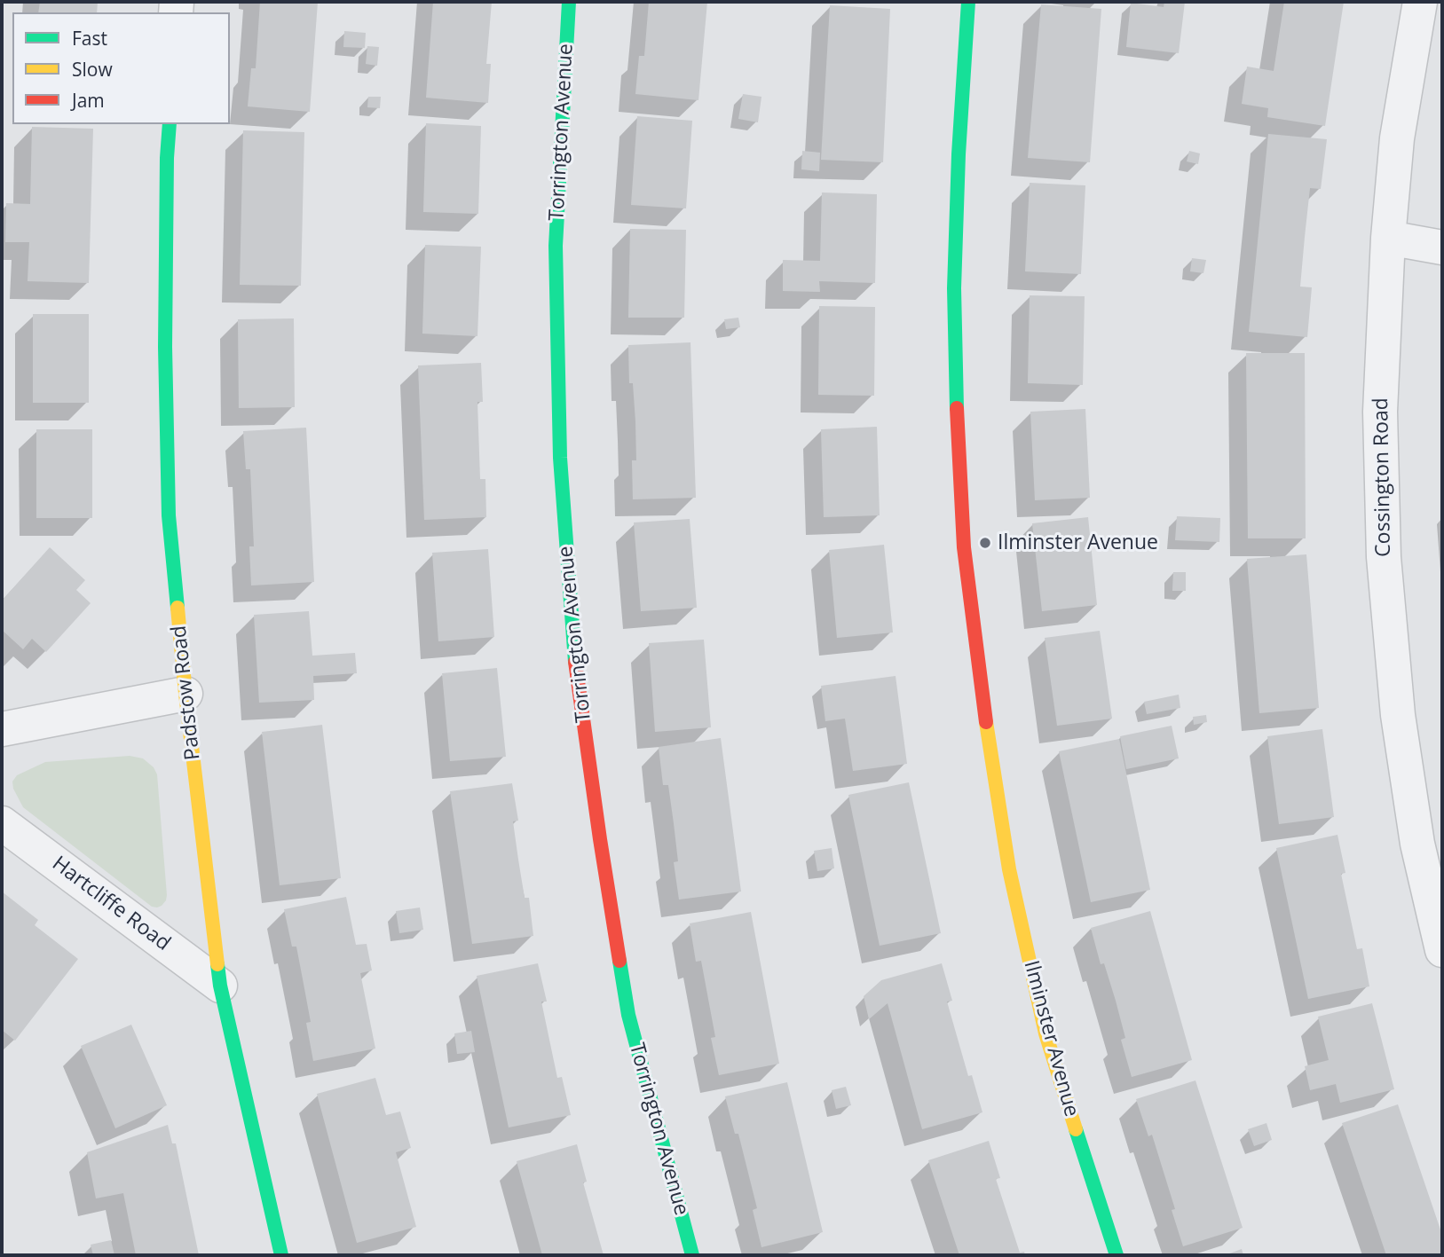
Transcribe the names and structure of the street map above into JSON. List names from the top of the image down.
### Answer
{
  "streets": {
    "street": [
      "Torrington Avenue",
      "Cossington Road",
      "Padstow Road",
      "Hartcliffe Road",
      "Ilminster Avenue"
    ]
  },
  "crossings": [
    ["Padstow Road", "Hartcliffe Road"]
  ],
  "places": ["Ilminster Avenue"],
  "legend": ["Fast", "Slow", "Jam"]
}
